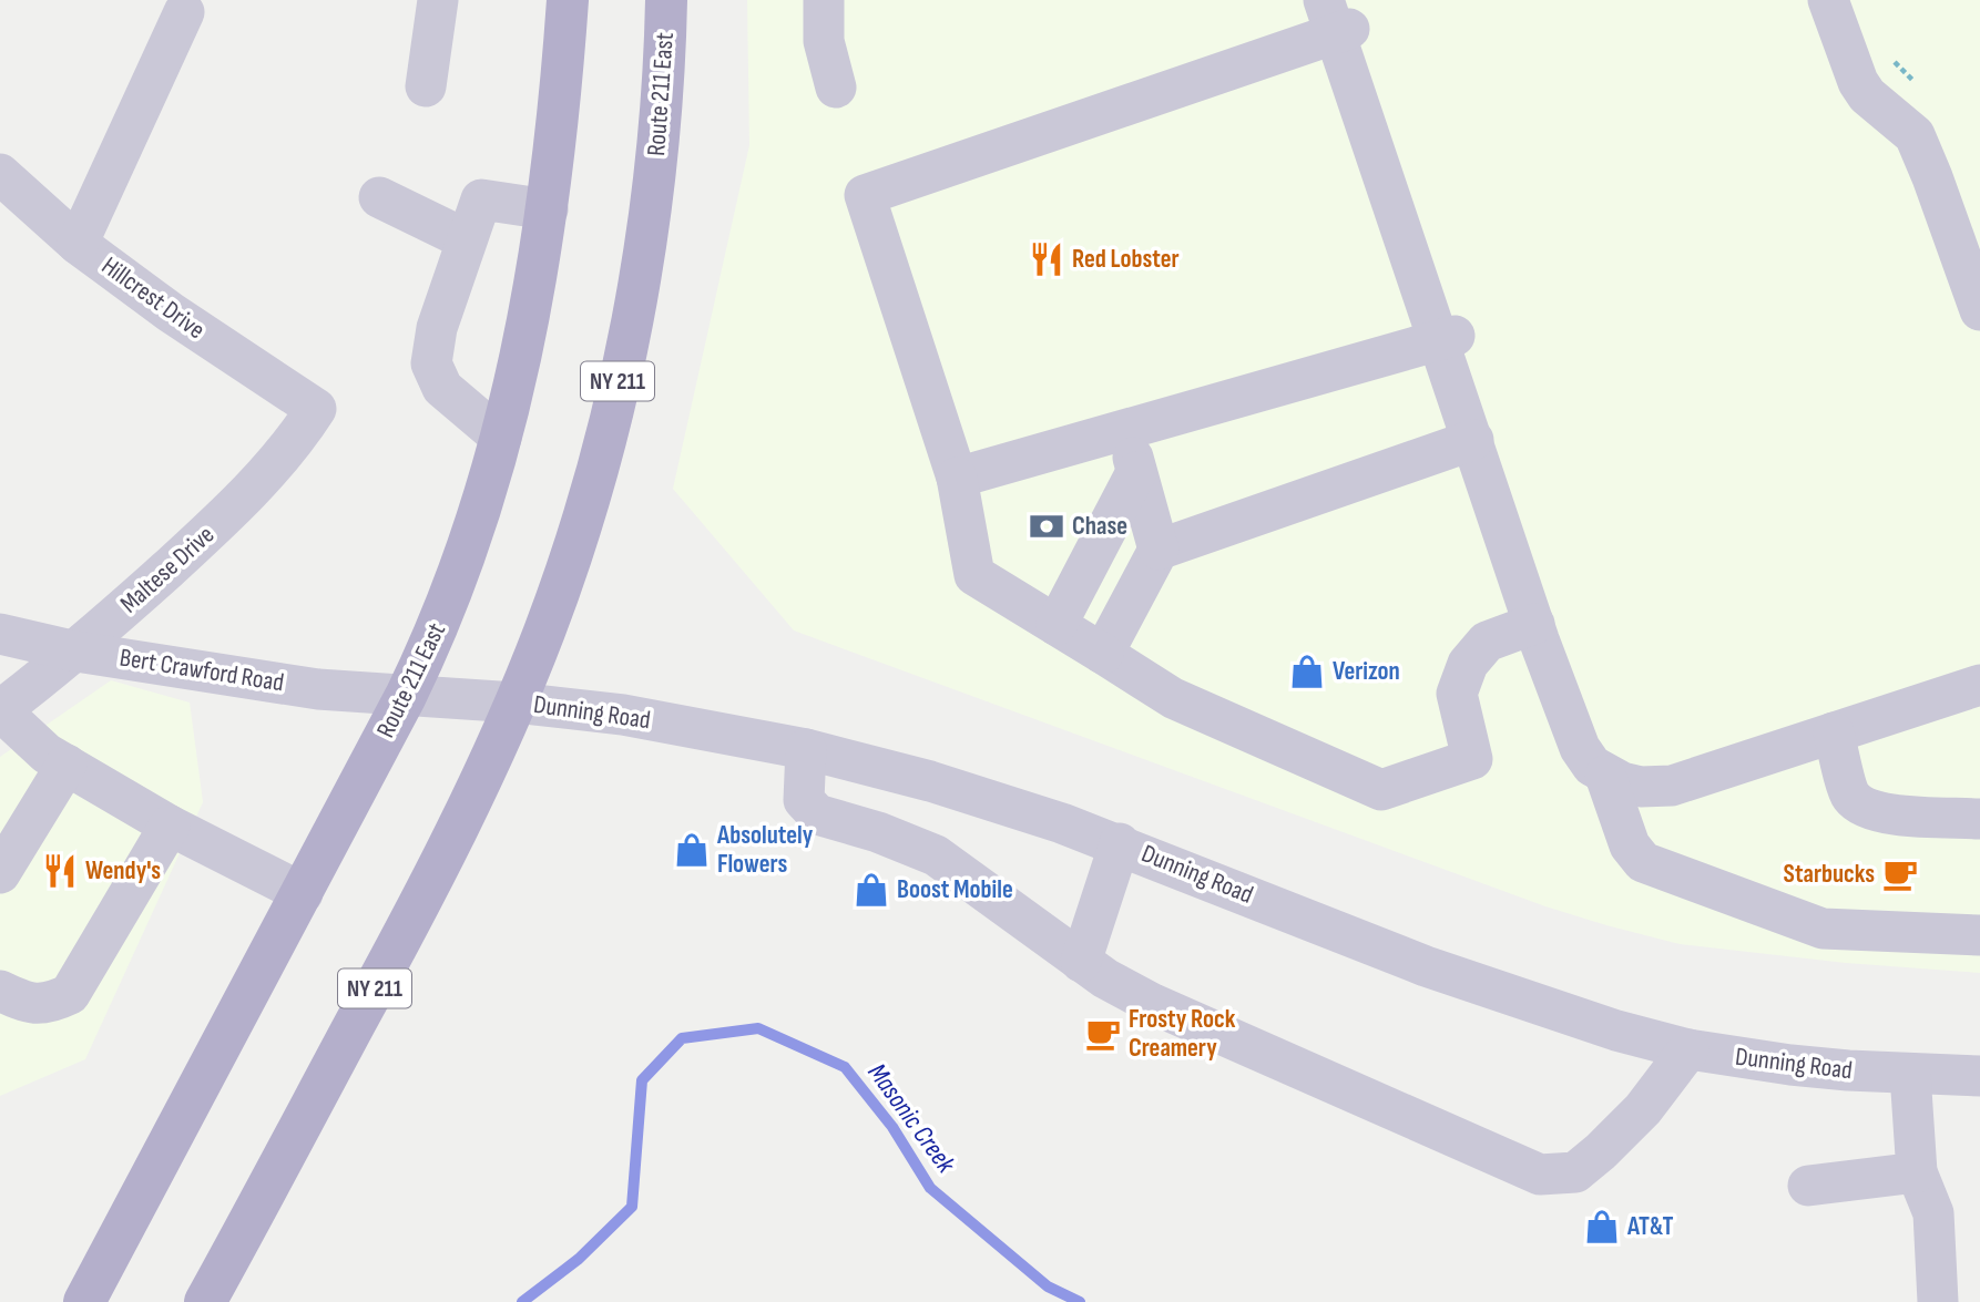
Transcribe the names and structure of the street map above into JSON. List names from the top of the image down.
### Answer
{
  "streets": {
    "main road": ["Route 211 East", "NY 211"],
    "street": [
      "Hillcrest Drive",
      "Maltese Drive",
      "Bert Crawford Road",
      "Dunning Road"
    ]
  },
  "crossings": [
    ["Route 211 East", "Bert Crawford Road"],
    ["Route 211 East", "Dunning Road"],
    ["Hillcrest Drive", "Maltese Drive"],
    ["Maltese Drive", "Bert Crawford Road"],
    ["Bert Crawford Road", "Dunning Road"]
  ],
  "water": ["Masonic Creek"],
  "places": {
    "restaurant": ["Red Lobster", "Wendy's"],
    "bank": ["Chase"],
    "shop": [
      "Verizon",
      "Absolutely Flowers",
      "Boost Mobile",
      "AT&T"
    ],
    "cafe": ["Starbucks", "Frosty Rock Creamery"]
  }
}
